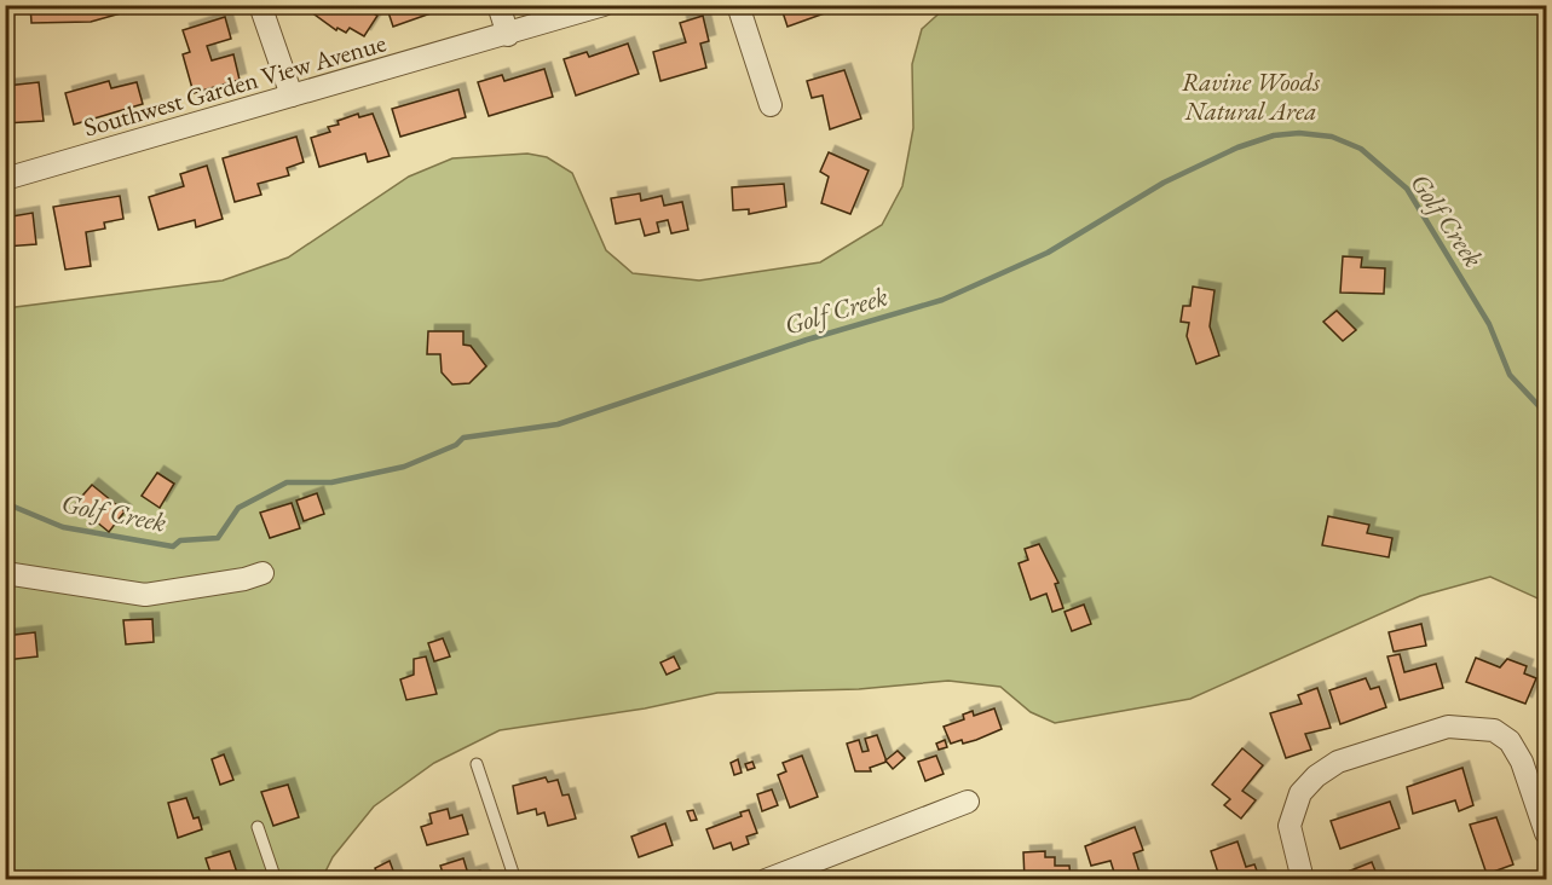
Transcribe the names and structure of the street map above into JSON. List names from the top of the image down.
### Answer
{
  "streets": {
    "street": ["Southwest Garden View Avenue"]
  },
  "water": ["Golf Creek"],
  "parks": ["Ravine Woods Natural Area"]
}
